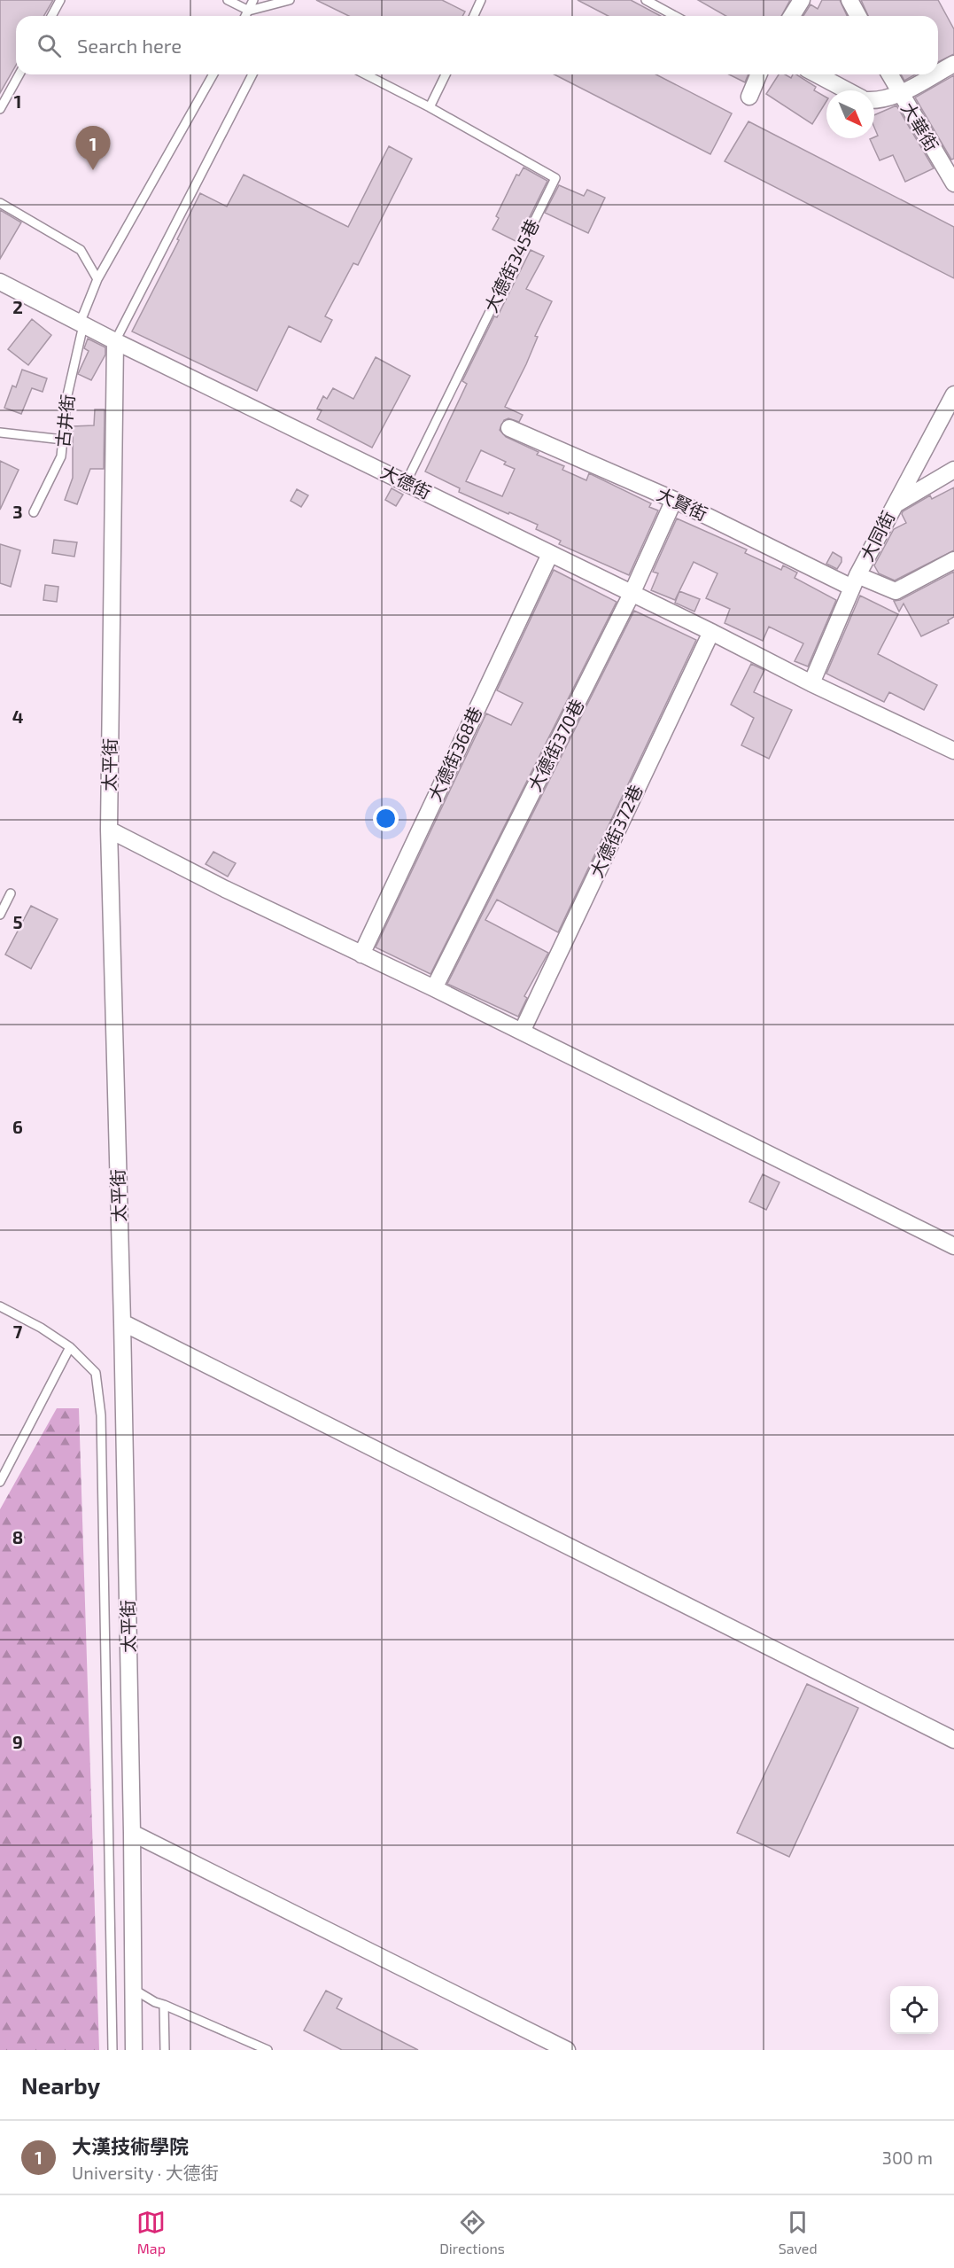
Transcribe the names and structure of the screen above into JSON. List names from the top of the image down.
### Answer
{
  "streets": {
    "street": [
      "大華街",
      "大德街",
      "大賢街",
      "大同街",
      "大德街370巷",
      "大德街368巷",
      "太平街",
      "大德街372巷"
    ],
    "lane": ["大德街345巷", "古井街"]
  },
  "crossings": [
    ["大德街345巷", "大德街"],
    ["古井街", "大德街"],
    ["大德街", "大同街"],
    ["大德街", "大德街370巷"],
    ["大德街", "大德街368巷"],
    ["大德街", "太平街"],
    ["大德街", "大德街372巷"],
    ["大賢街", "大同街"],
    ["大賢街", "大德街370巷"]
  ],
  "north": "bottom right",
  "page": {
    "search": "Search here",
    "pins": "1",
    "heading": "Nearby",
    "list": [
      {
        "mark": "1",
        "name": "大漢技術學院",
        "note": "University · 大德街",
        "value": "300 m"
      }
    ],
    "nav": ["Map", "Directions", "Saved"]
  },
  "grid": {
    "rows": [
      "1",
      "2",
      "3",
      "4",
      "5",
      "6",
      "7",
      "8",
      "9"
    ]
  }
}
